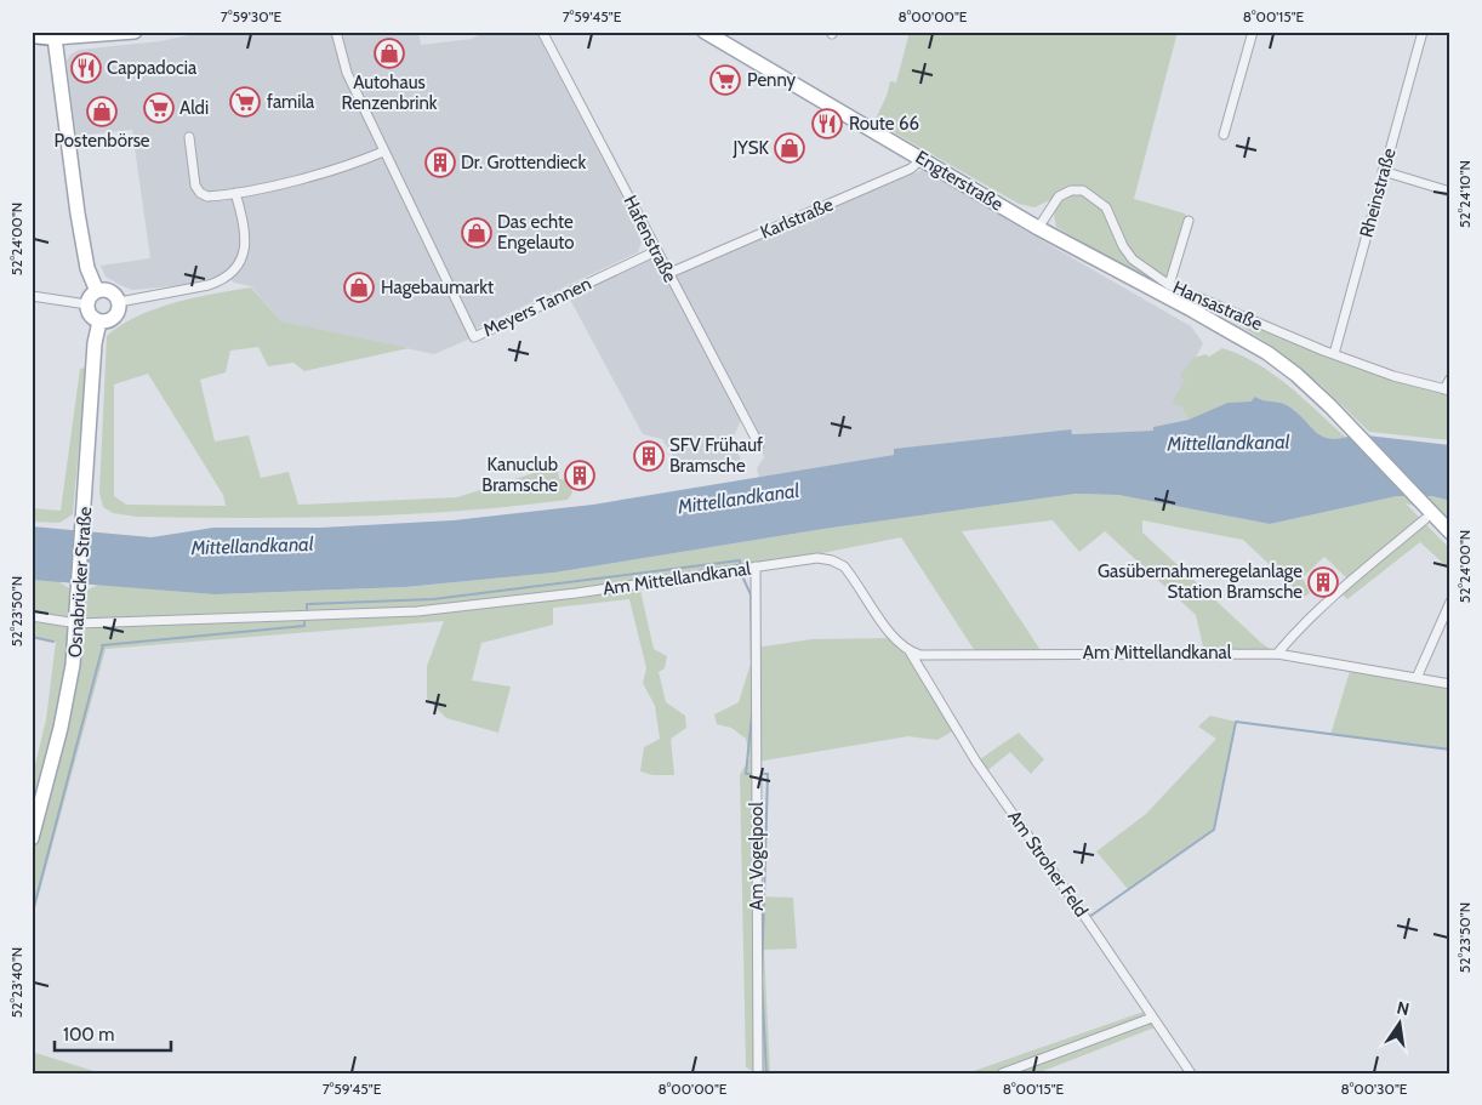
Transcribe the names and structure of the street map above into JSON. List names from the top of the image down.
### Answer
{
  "streets": {
    "main road": ["Engterstraße", "Osnabrücker Straße"],
    "street": [
      "Rheinstraße",
      "Karlstraße",
      "Hafenstraße",
      "Hansastraße",
      "Meyers Tannen",
      "Am Mittellandkanal",
      "Am Vogelpool",
      "Am Stroher Feld"
    ]
  },
  "crossings": [
    ["Engterstraße", "Karlstraße"],
    ["Engterstraße", "Hansastraße"],
    ["Rheinstraße", "Hansastraße"],
    ["Karlstraße", "Hafenstraße"],
    ["Hafenstraße", "Meyers Tannen"],
    ["Am Mittellandkanal", "Osnabrücker Straße"],
    ["Am Mittellandkanal", "Am Vogelpool"],
    ["Am Mittellandkanal", "Am Stroher Feld"]
  ],
  "water": ["Mittellandkanal"],
  "places": {
    "shop": [
      "Autohaus Renzenbrink",
      "Postenbörse",
      "JYSK",
      "Das echte Engelauto",
      "Hagebaumarkt"
    ],
    "restaurant": ["Cappadocia", "Route 66"],
    "supermarket": ["Penny", "famila", "Aldi"],
    "building": [
      "Dr. Grottendieck",
      "SFV Frühauf Bramsche",
      "Kanuclub Bramsche",
      "Gasübernahmeregelanlage Station Bramsche"
    ]
  },
  "scale_bar": "100 m",
  "north": "top",
  "coordinates": [
    "7°59'30\"E",
    "7°59'45\"E",
    "8°00'00\"E",
    "8°00'15\"E",
    "52°24'10\"N",
    "52°24'00\"N",
    "52°23'50\"N",
    "52°23'40\"N",
    "8°00'30\"E"
  ]
}
